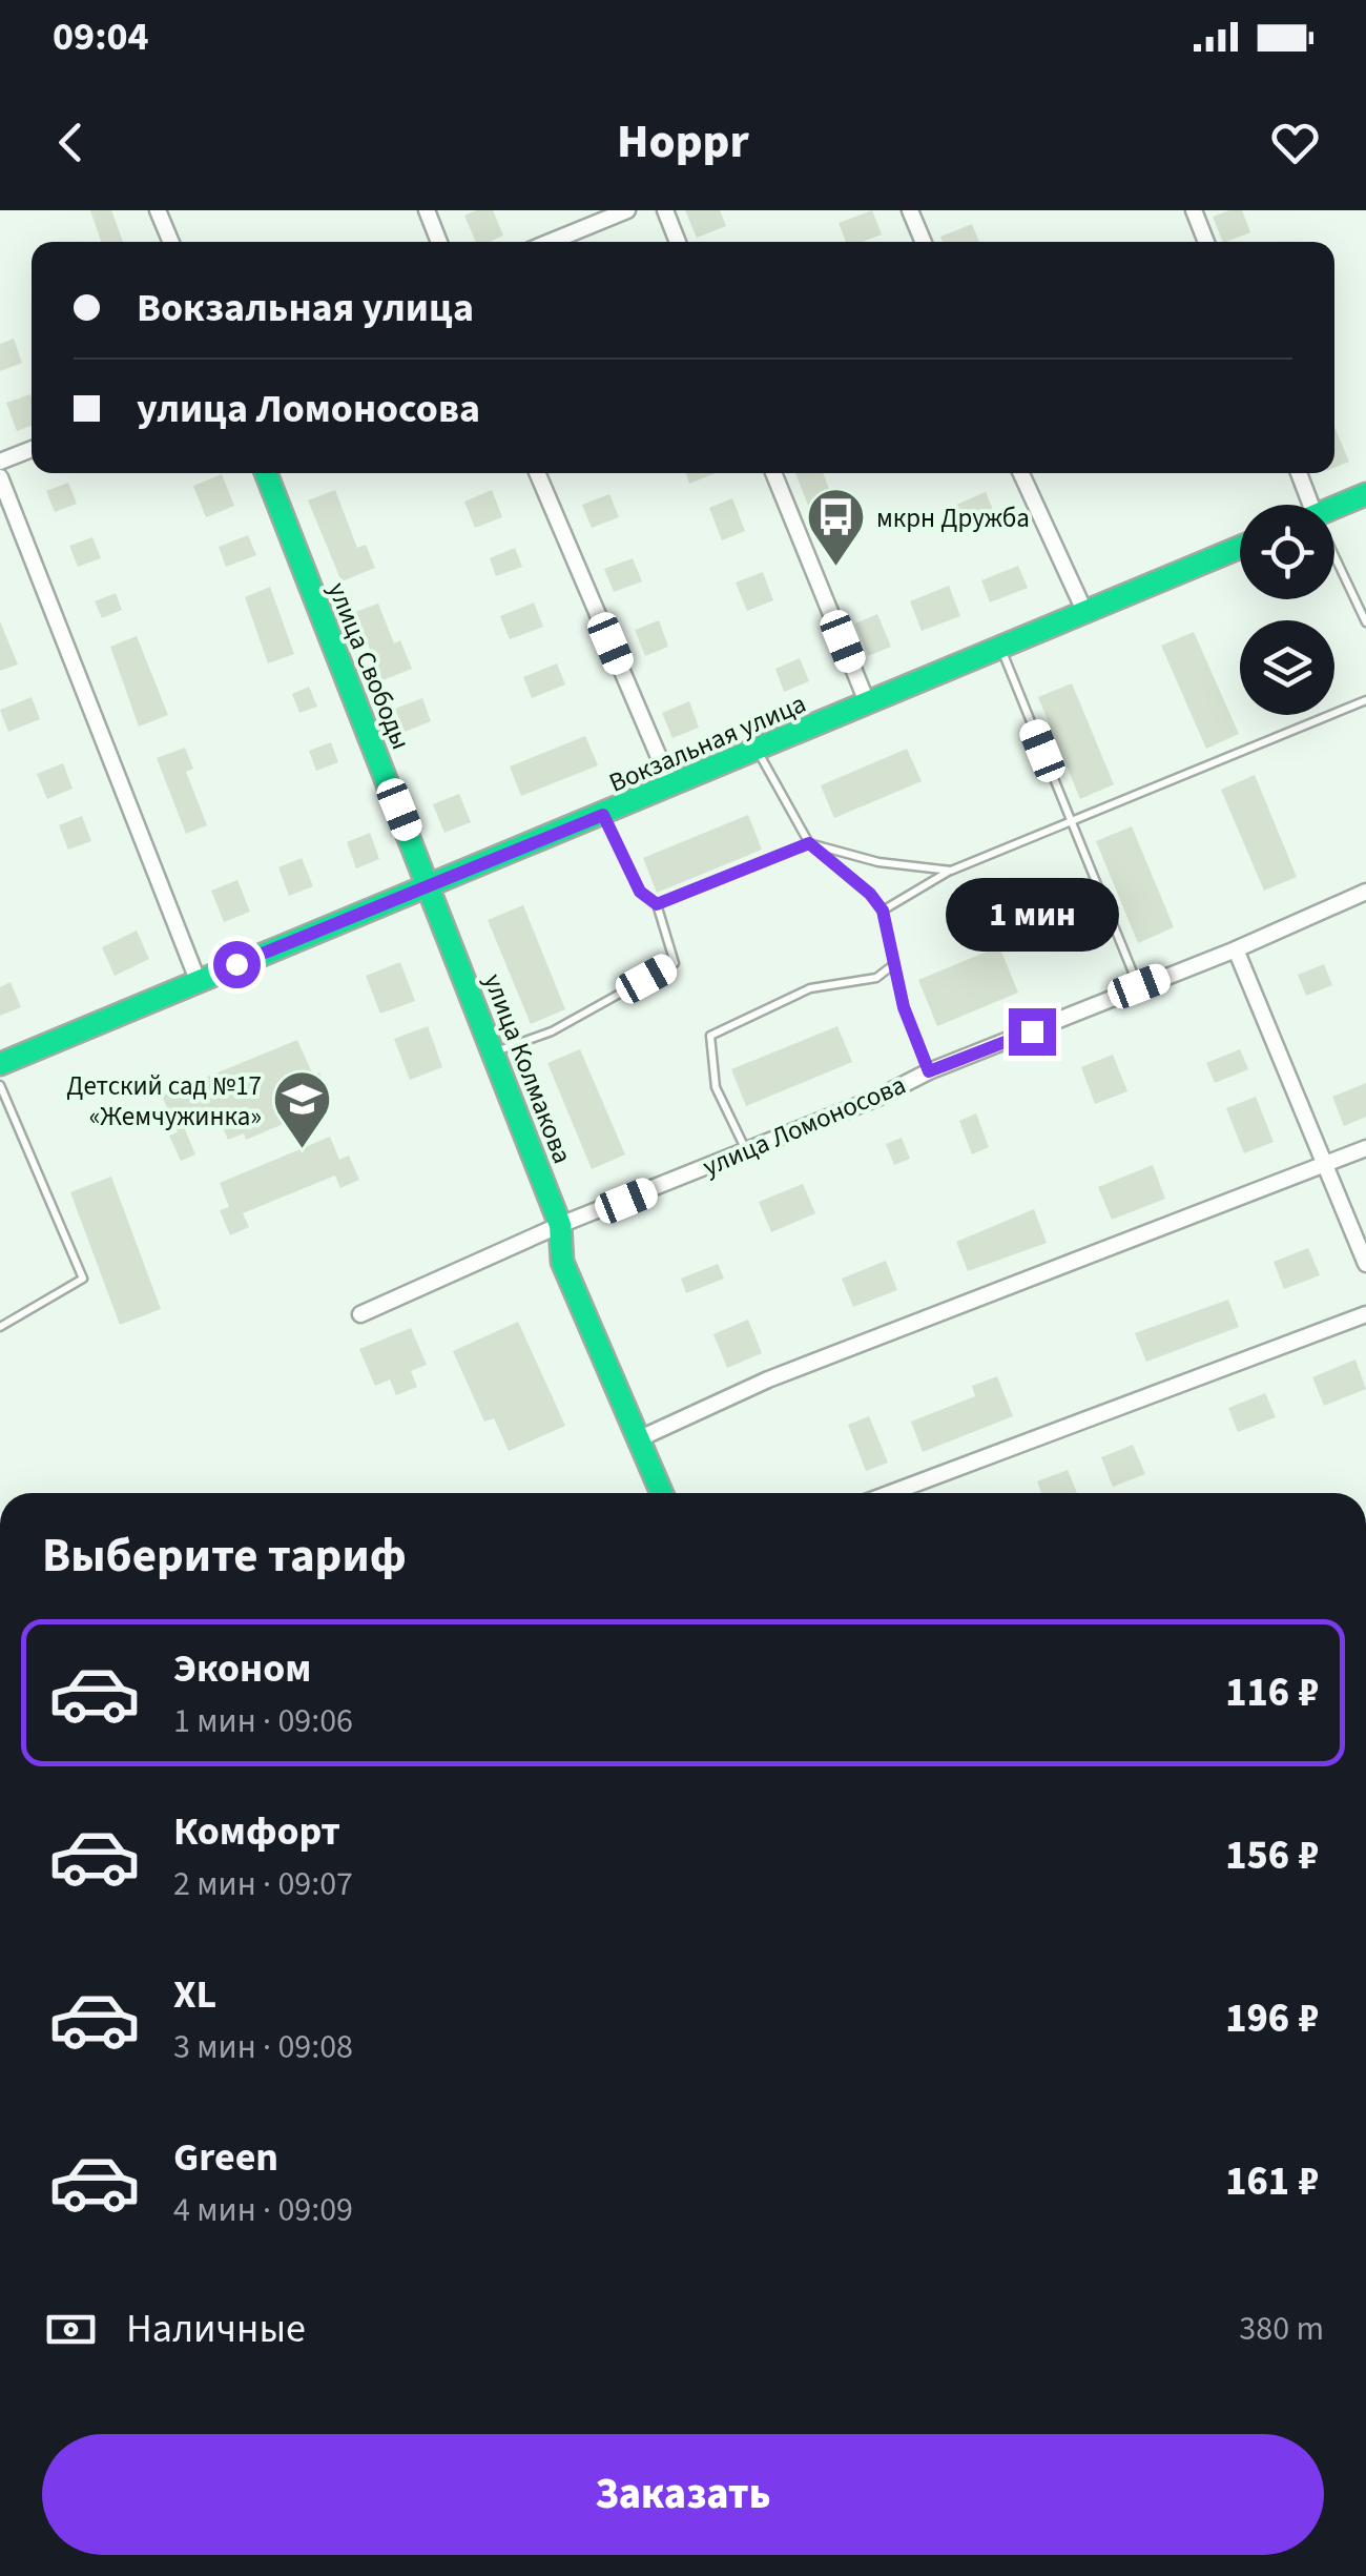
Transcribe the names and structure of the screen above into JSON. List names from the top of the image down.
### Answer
{
  "streets": {
    "street": [
      "улица Свободы",
      "Вокзальная улица",
      "улица Колмакова",
      "улица Ломоносова"
    ]
  },
  "crossings": [
    ["улица Свободы", "Вокзальная улица"],
    ["улица Свободы", "улица Колмакова"],
    ["Вокзальная улица", "улица Колмакова"],
    ["улица Колмакова", "улица Ломоносова"]
  ],
  "places": {
    "bus stop": ["мкрн Дружба"],
    "school or university": ["Детский сад №17 «Жемчужинка»"]
  },
  "page": {
    "status": "09:04",
    "header": "Hoppr",
    "banner": ["Вокзальная улица", "улица Ломоносова"],
    "bubble": "1 мин",
    "heading": "Выберите тариф",
    "list": [
      {
        "name": "Эконом",
        "note": "1 мин · 09:06",
        "value": "116 ₽"
      },
      {
        "name": "Комфорт",
        "note": "2 мин · 09:07",
        "value": "156 ₽"
      },
      {
        "name": "XL",
        "note": "3 мин · 09:08",
        "value": "196 ₽"
      },
      {
        "name": "Green",
        "note": "4 мин · 09:09",
        "value": "161 ₽"
      }
    ],
    "pay": ["Наличные", "380 m"],
    "buttons": "Заказать"
  }
}
